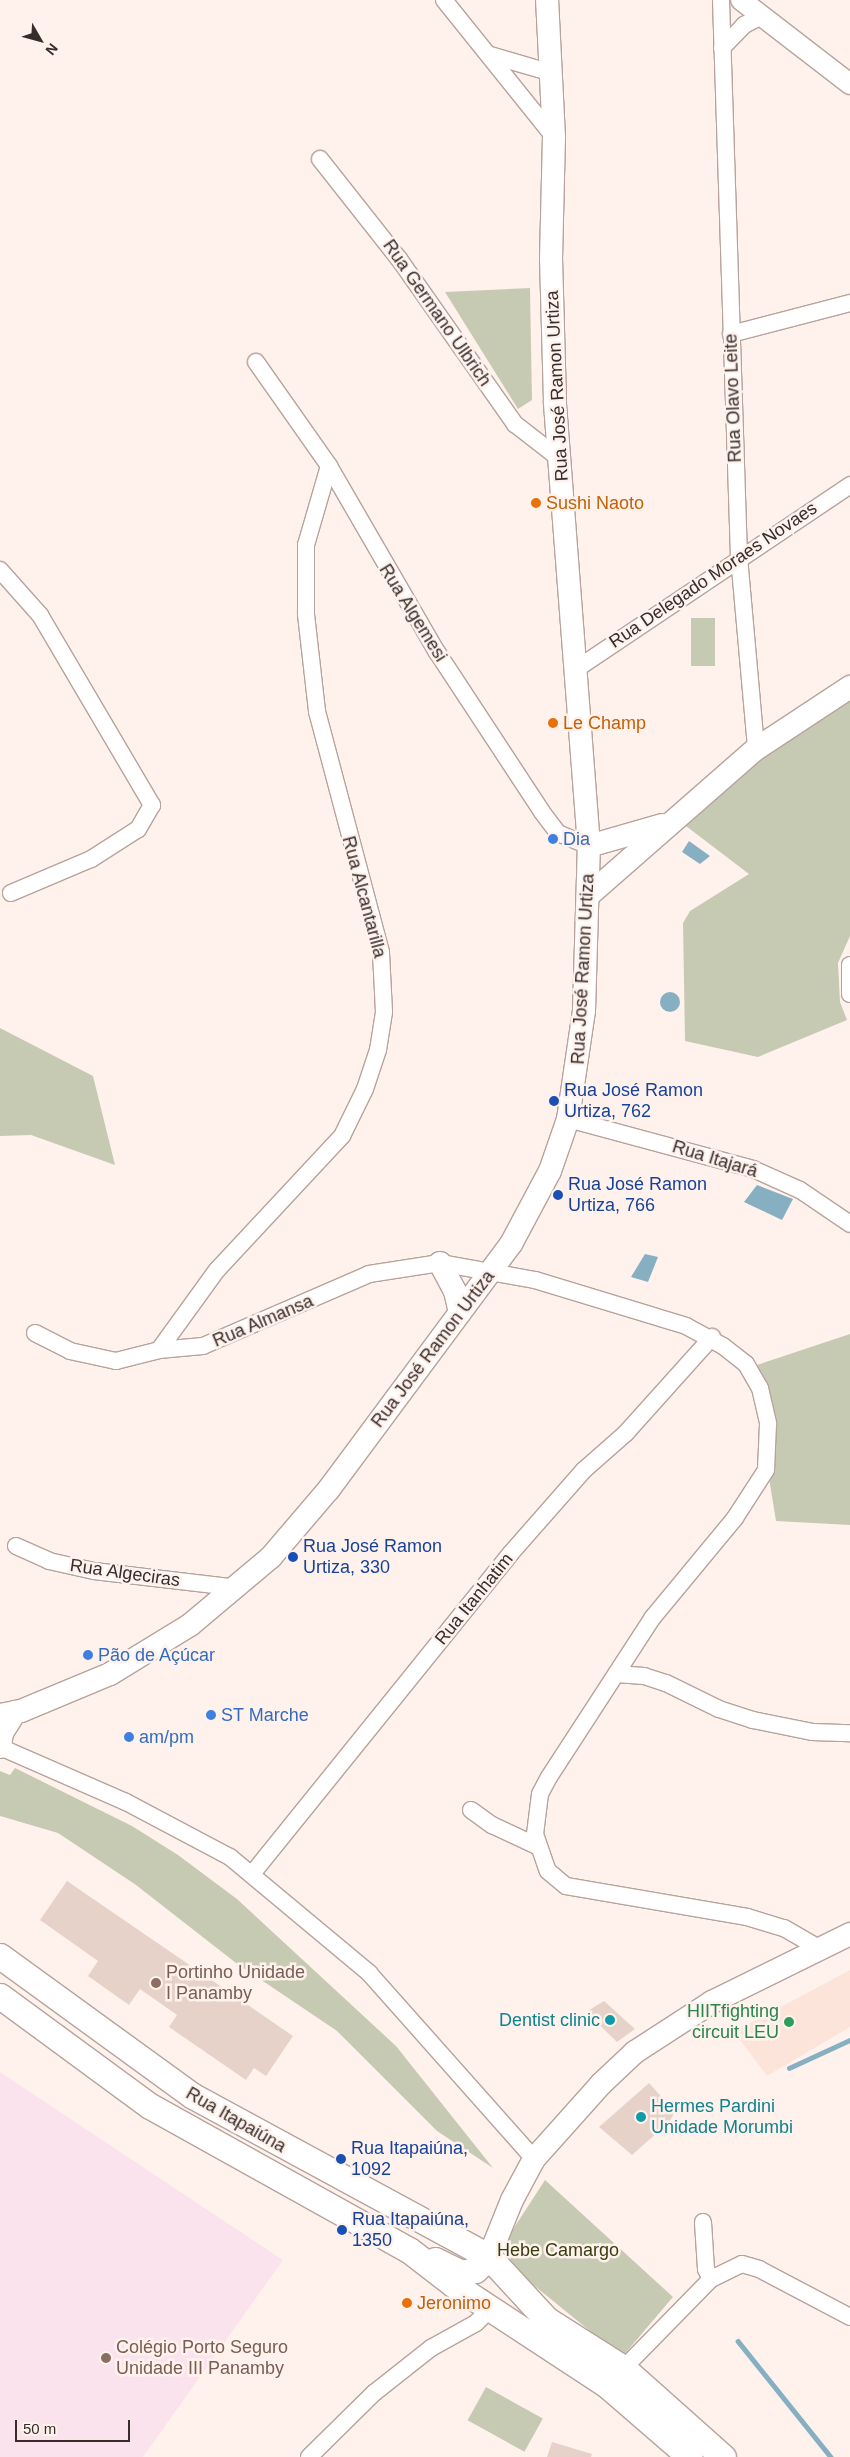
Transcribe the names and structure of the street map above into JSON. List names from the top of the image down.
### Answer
{
  "streets": {
    "main road": ["Rua José Ramon Urtiza", "Rua Itapaiúna"],
    "street": [
      "Rua Germano Ulbrich",
      "Rua Olavo Leite",
      "Rua Delegado Moraes Novaes",
      "Rua Algemesi",
      "Rua Alcantarilla",
      "Rua Itajará",
      "Rua Almansa",
      "Rua Algeciras",
      "Rua Itanhatim"
    ]
  },
  "crossings": [
    ["Rua Germano Ulbrich", "Rua José Ramon Urtiza"],
    ["Rua José Ramon Urtiza", "Rua Delegado Moraes Novaes"],
    ["Rua José Ramon Urtiza", "Rua Algemesi"],
    ["Rua José Ramon Urtiza", "Rua Itajará"],
    ["Rua José Ramon Urtiza", "Rua Almansa"],
    ["Rua José Ramon Urtiza", "Rua Algeciras"],
    ["Rua Olavo Leite", "Rua Delegado Moraes Novaes"],
    ["Rua Algemesi", "Rua Alcantarilla"],
    ["Rua Alcantarilla", "Rua Almansa"],
    ["Rua Almansa", "Rua Itanhatim"]
  ],
  "parks": ["Hebe Camargo"],
  "places": [
    "Sushi Naoto",
    "Le Champ",
    "Dia",
    "Rua José Ramon Urtiza, 762",
    "Rua José Ramon Urtiza, 766",
    "Rua José Ramon Urtiza, 330",
    "Pão de Açúcar",
    "ST Marche",
    "am/pm",
    "Portinho Unidade I Panamby",
    "Dentist clinic",
    "HIITfighting circuit LEU",
    "Hermes Pardini Unidade Morumbi",
    "Rua Itapaiúna, 1092",
    "Rua Itapaiúna, 1350",
    "Jeronimo",
    "Colégio Porto Seguro Unidade III Panamby"
  ],
  "scale_bar": "50 m",
  "north": "bottom right"
}
